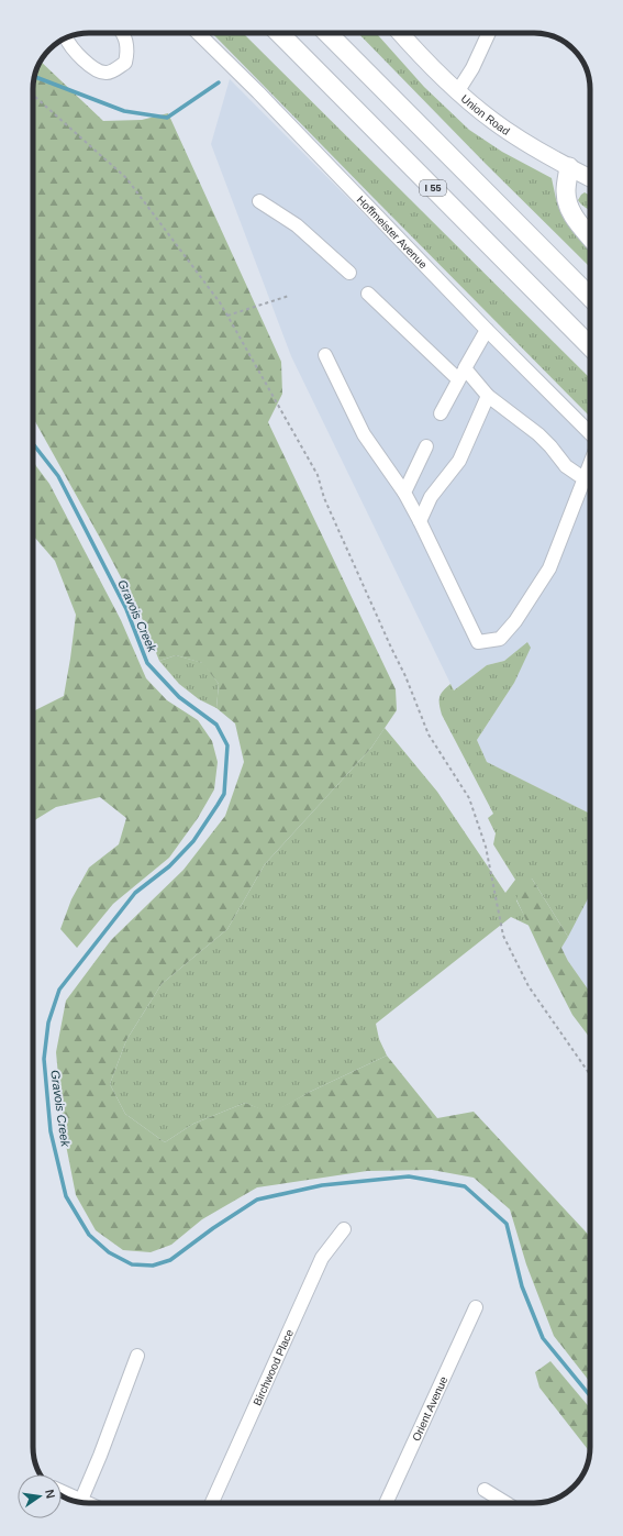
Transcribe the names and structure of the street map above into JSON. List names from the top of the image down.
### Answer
{
  "streets": {
    "highway": ["I 55"],
    "main road": ["Union Road"],
    "street": ["Hoffmeister Avenue", "Birchwood Place", "Orient Avenue"]
  },
  "water": ["Gravois Creek"],
  "north": "right"
}
